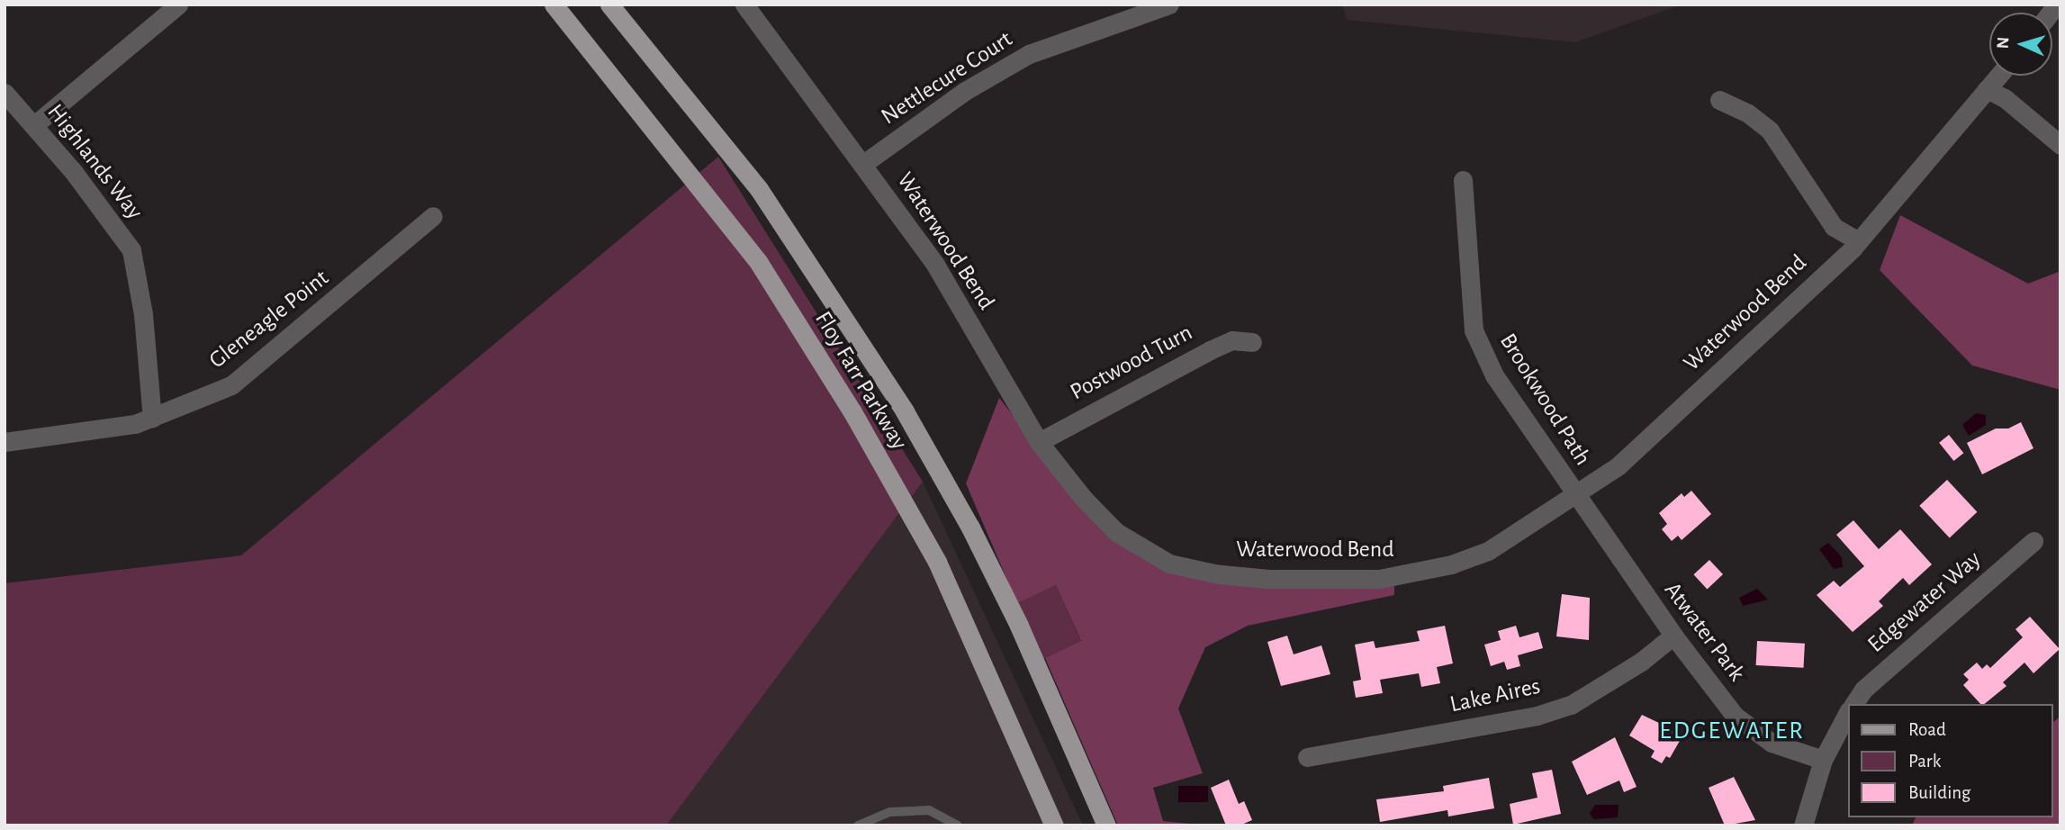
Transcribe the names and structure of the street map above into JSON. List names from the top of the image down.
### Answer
{
  "streets": {
    "main road": ["Floy Farr Parkway"],
    "street": [
      "Nettlecure Court",
      "Highlands Way",
      "Waterwood Bend",
      "Gleneagle Point",
      "Postwood Turn",
      "Brookwood Path",
      "Edgewater Way",
      "Atwater Park",
      "Lake Aires"
    ]
  },
  "crossings": [
    ["Nettlecure Court", "Waterwood Bend"],
    ["Highlands Way", "Gleneagle Point"],
    ["Waterwood Bend", "Postwood Turn"],
    ["Waterwood Bend", "Brookwood Path"],
    ["Waterwood Bend", "Atwater Park"],
    ["Brookwood Path", "Atwater Park"],
    ["Atwater Park", "Lake Aires"]
  ],
  "districts": ["EDGEWATER"],
  "legend": ["Road", "Park", "Building"],
  "north": "left"
}
